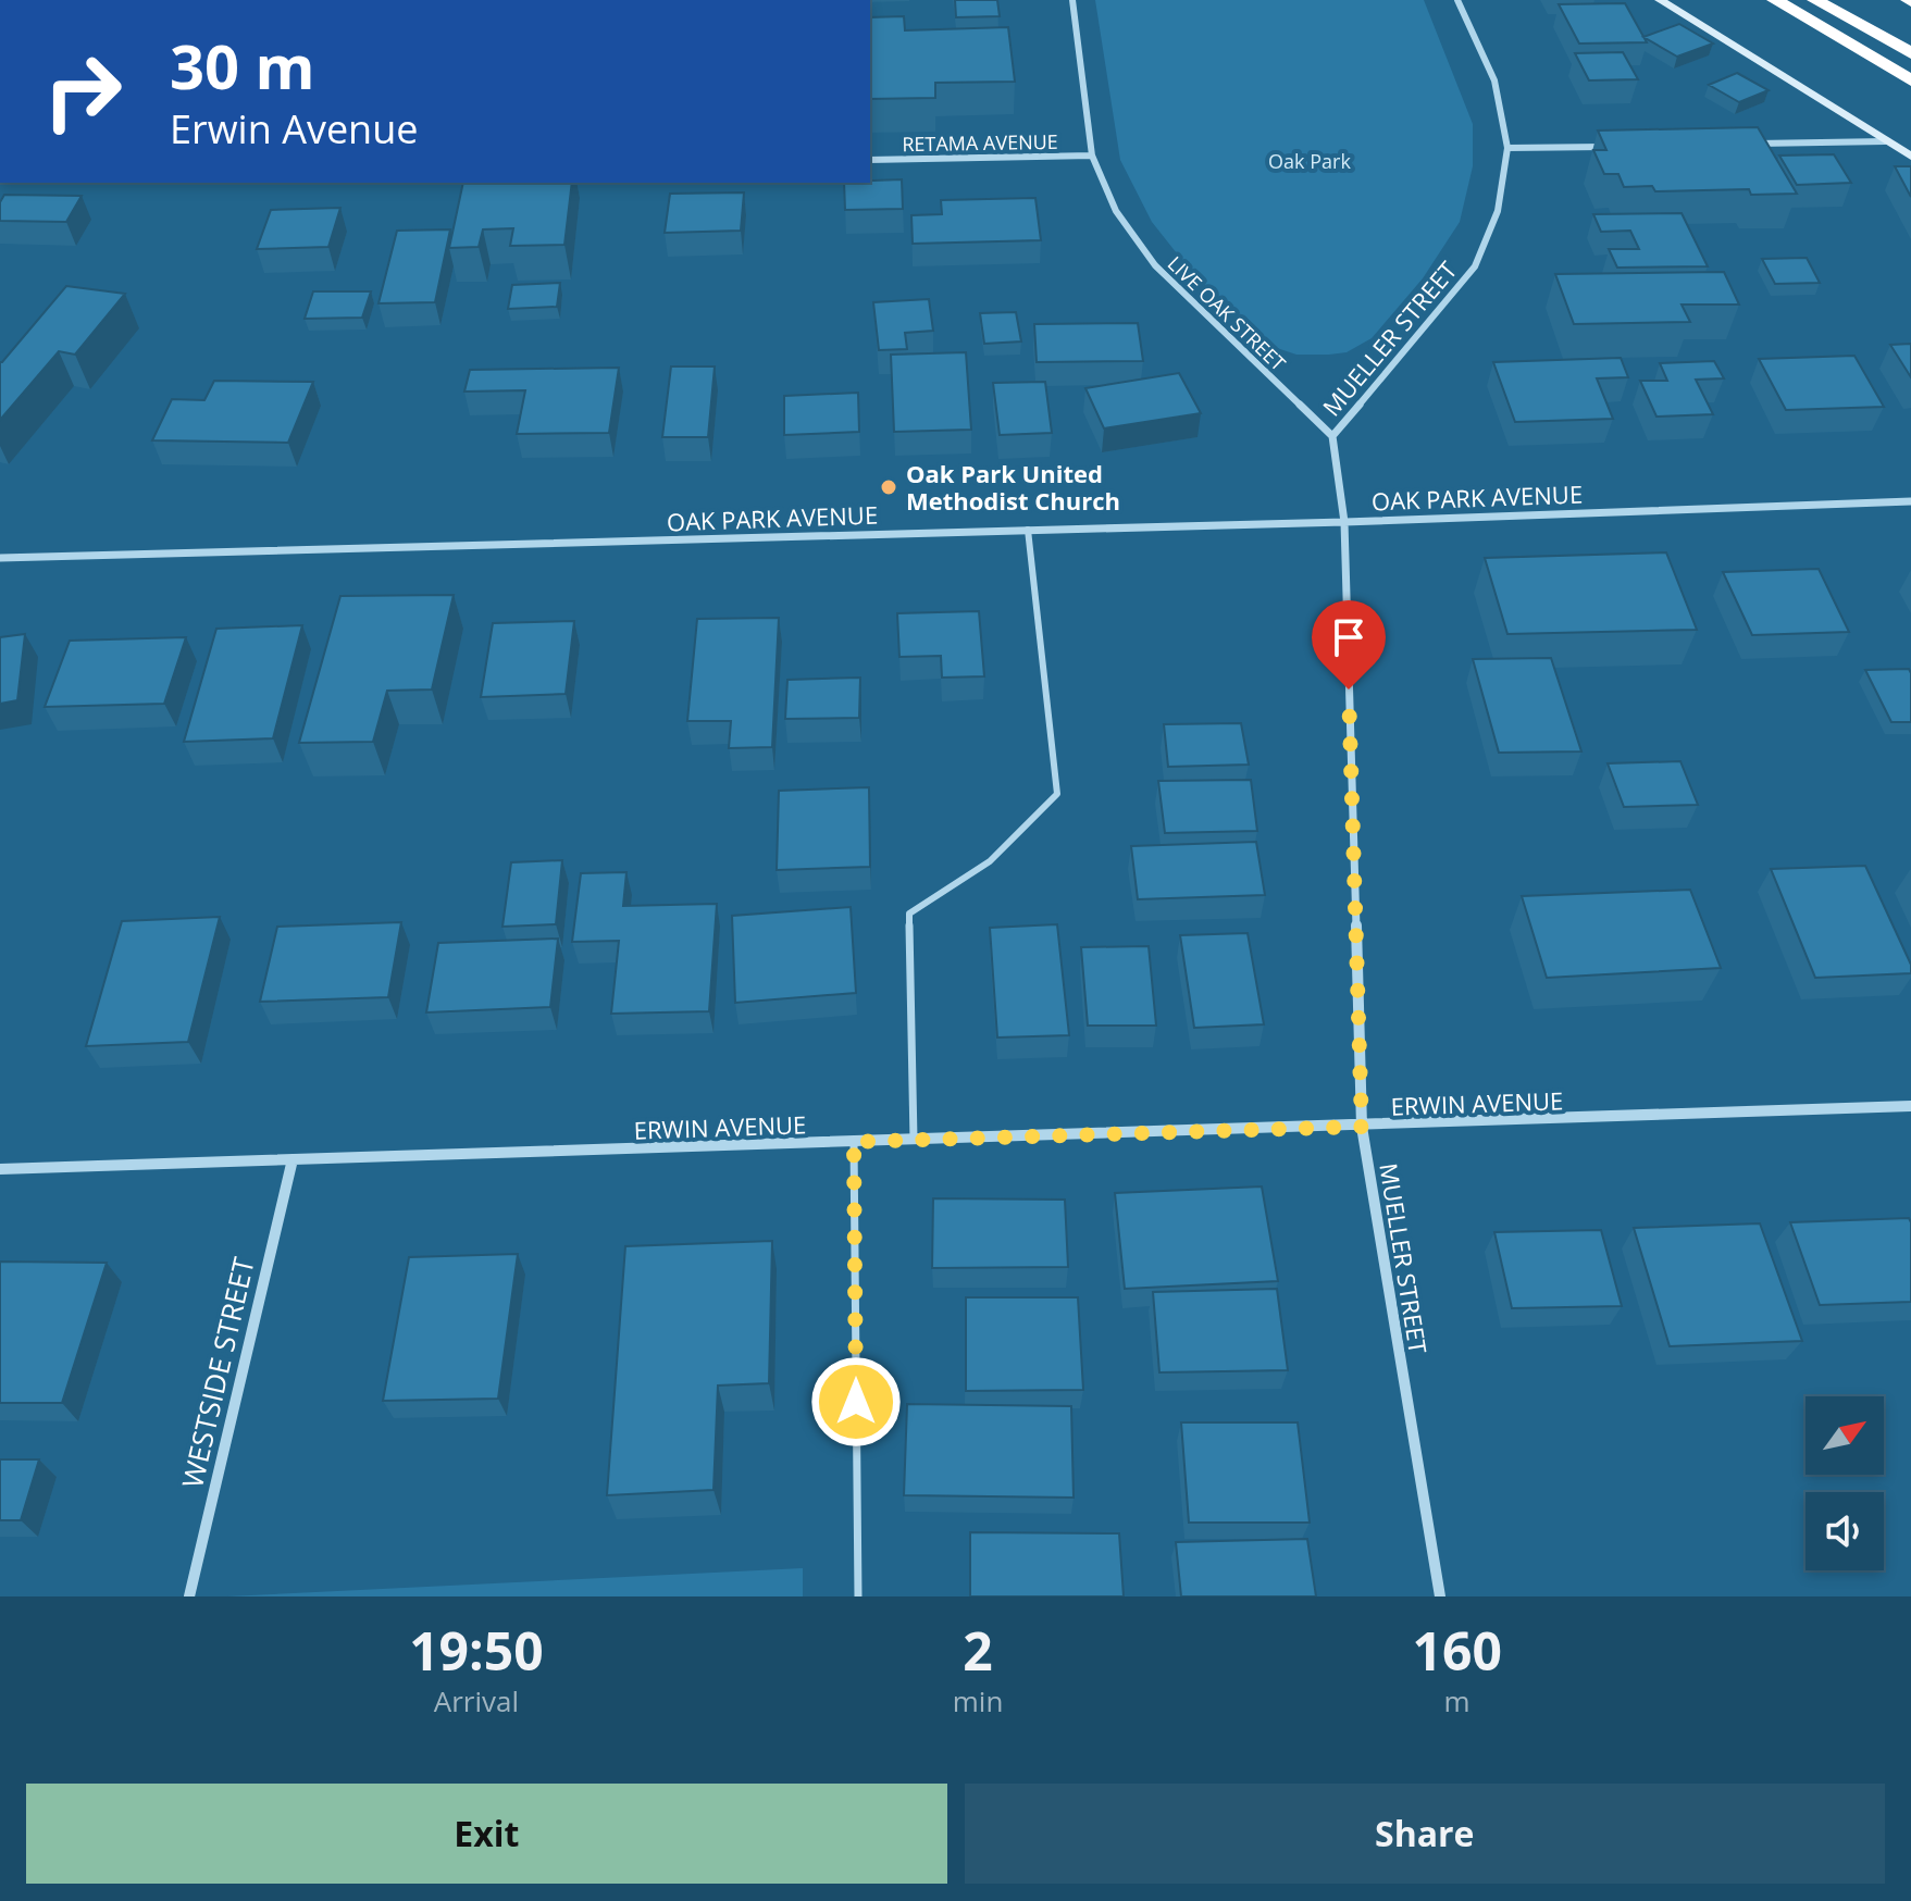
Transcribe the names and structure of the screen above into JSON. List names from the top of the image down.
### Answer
{
  "streets": {
    "street": [
      "RETAMA AVENUE",
      "LIVE OAK STREET",
      "MUELLER STREET",
      "OAK PARK AVENUE",
      "ERWIN AVENUE",
      "WESTSIDE STREET"
    ]
  },
  "crossings": [
    ["RETAMA AVENUE", "LIVE OAK STREET"],
    ["LIVE OAK STREET", "MUELLER STREET"],
    ["MUELLER STREET", "OAK PARK AVENUE"],
    ["MUELLER STREET", "ERWIN AVENUE"],
    ["ERWIN AVENUE", "WESTSIDE STREET"]
  ],
  "parks": ["Oak Park"],
  "places": ["Oak Park United Methodist Church"],
  "north": "top right",
  "page": {
    "turn": ["30 m", "Erwin Avenue"],
    "eta": [
      "19:50",
      "Arrival",
      "2",
      "min",
      "160",
      "m"
    ],
    "buttons": ["Exit", "Share"]
  }
}
